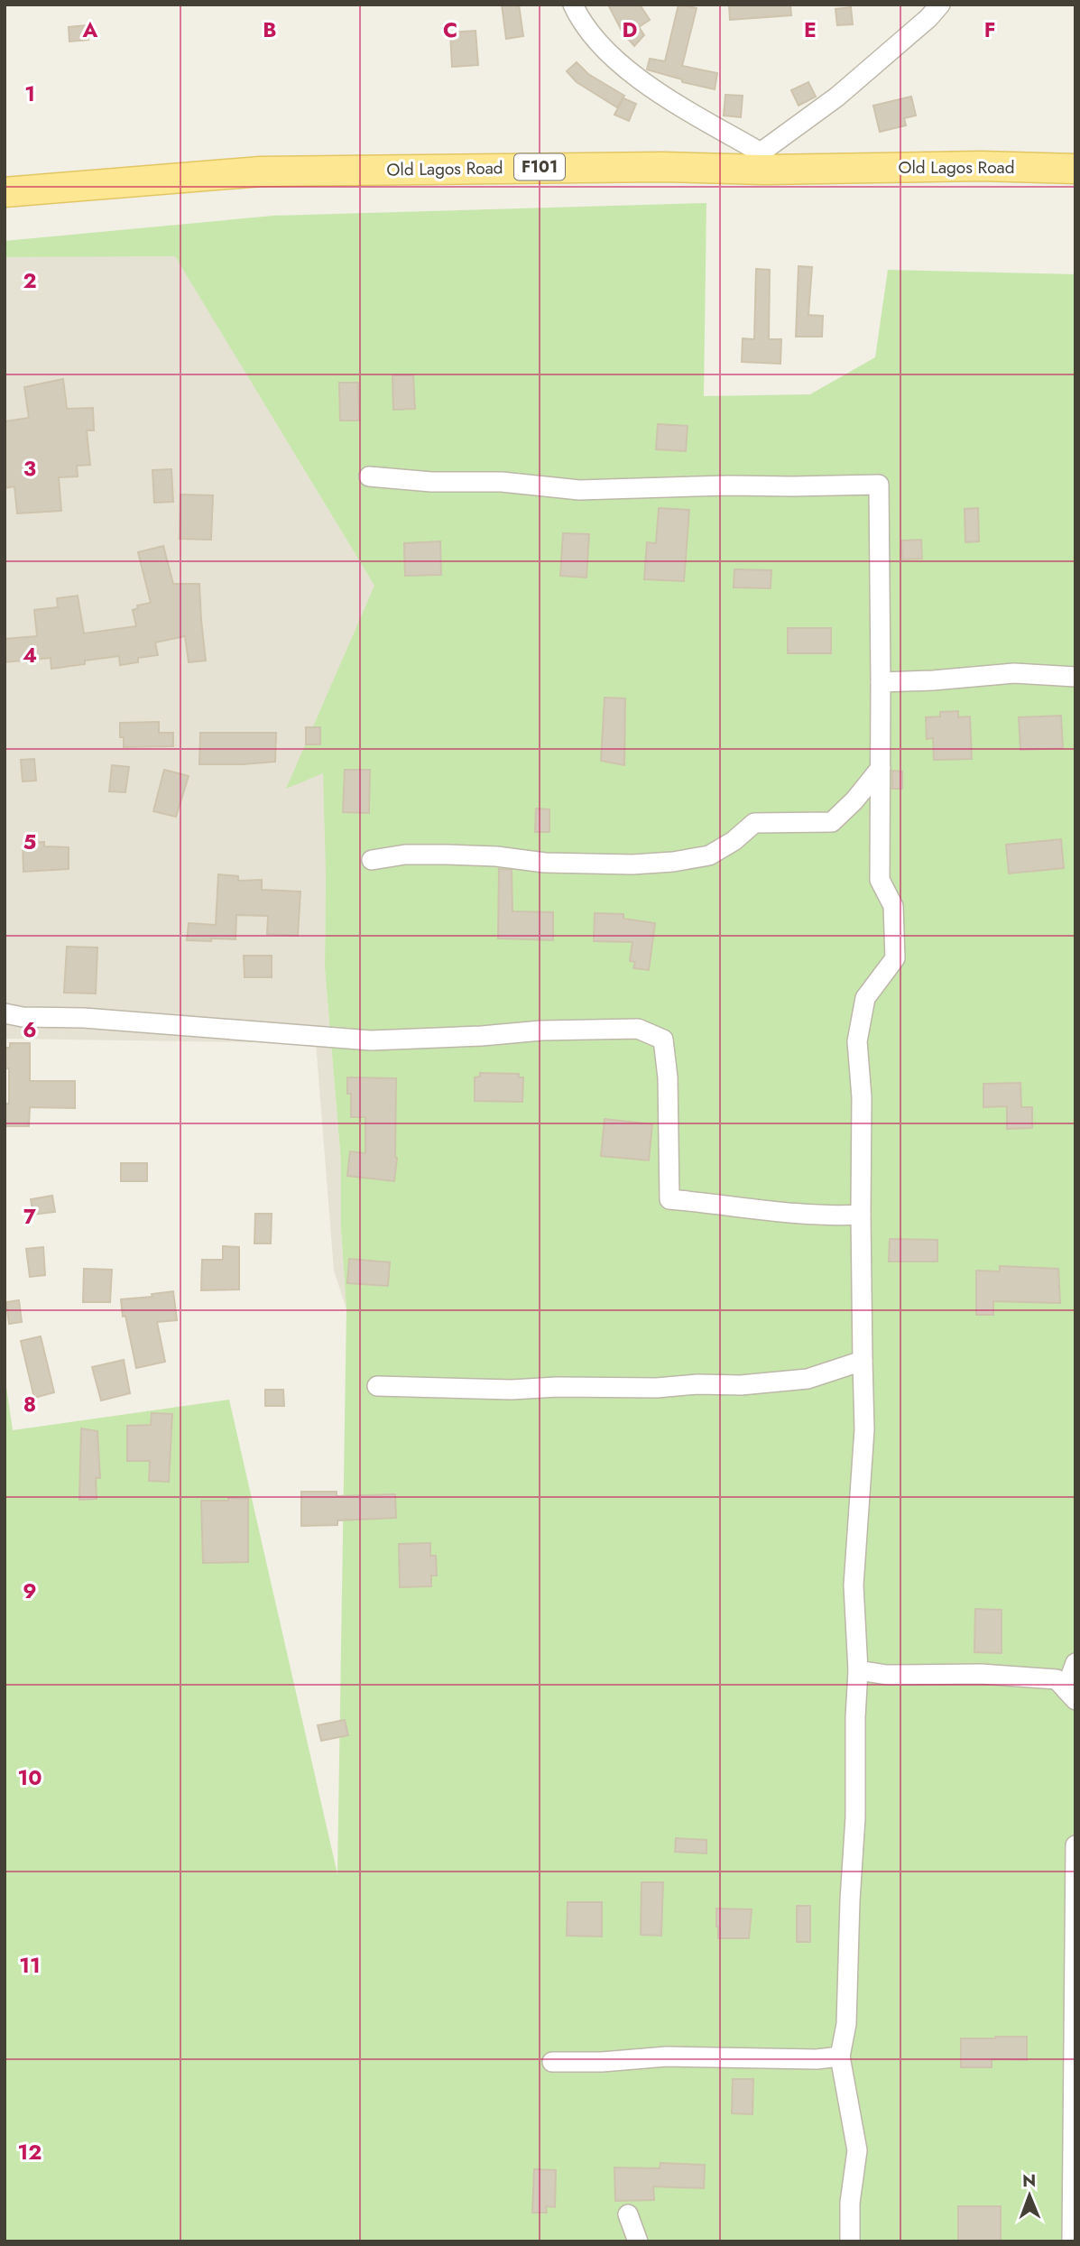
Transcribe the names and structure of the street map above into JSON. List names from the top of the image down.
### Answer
{
  "streets": {
    "main road": ["F101", "Old Lagos Road"]
  },
  "north": "top",
  "grid": {
    "columns": [
      "A",
      "B",
      "C",
      "D",
      "E",
      "F"
    ],
    "rows": [
      "1",
      "2",
      "3",
      "4",
      "5",
      "6",
      "7",
      "8",
      "9",
      "10",
      "11",
      "12"
    ]
  }
}
